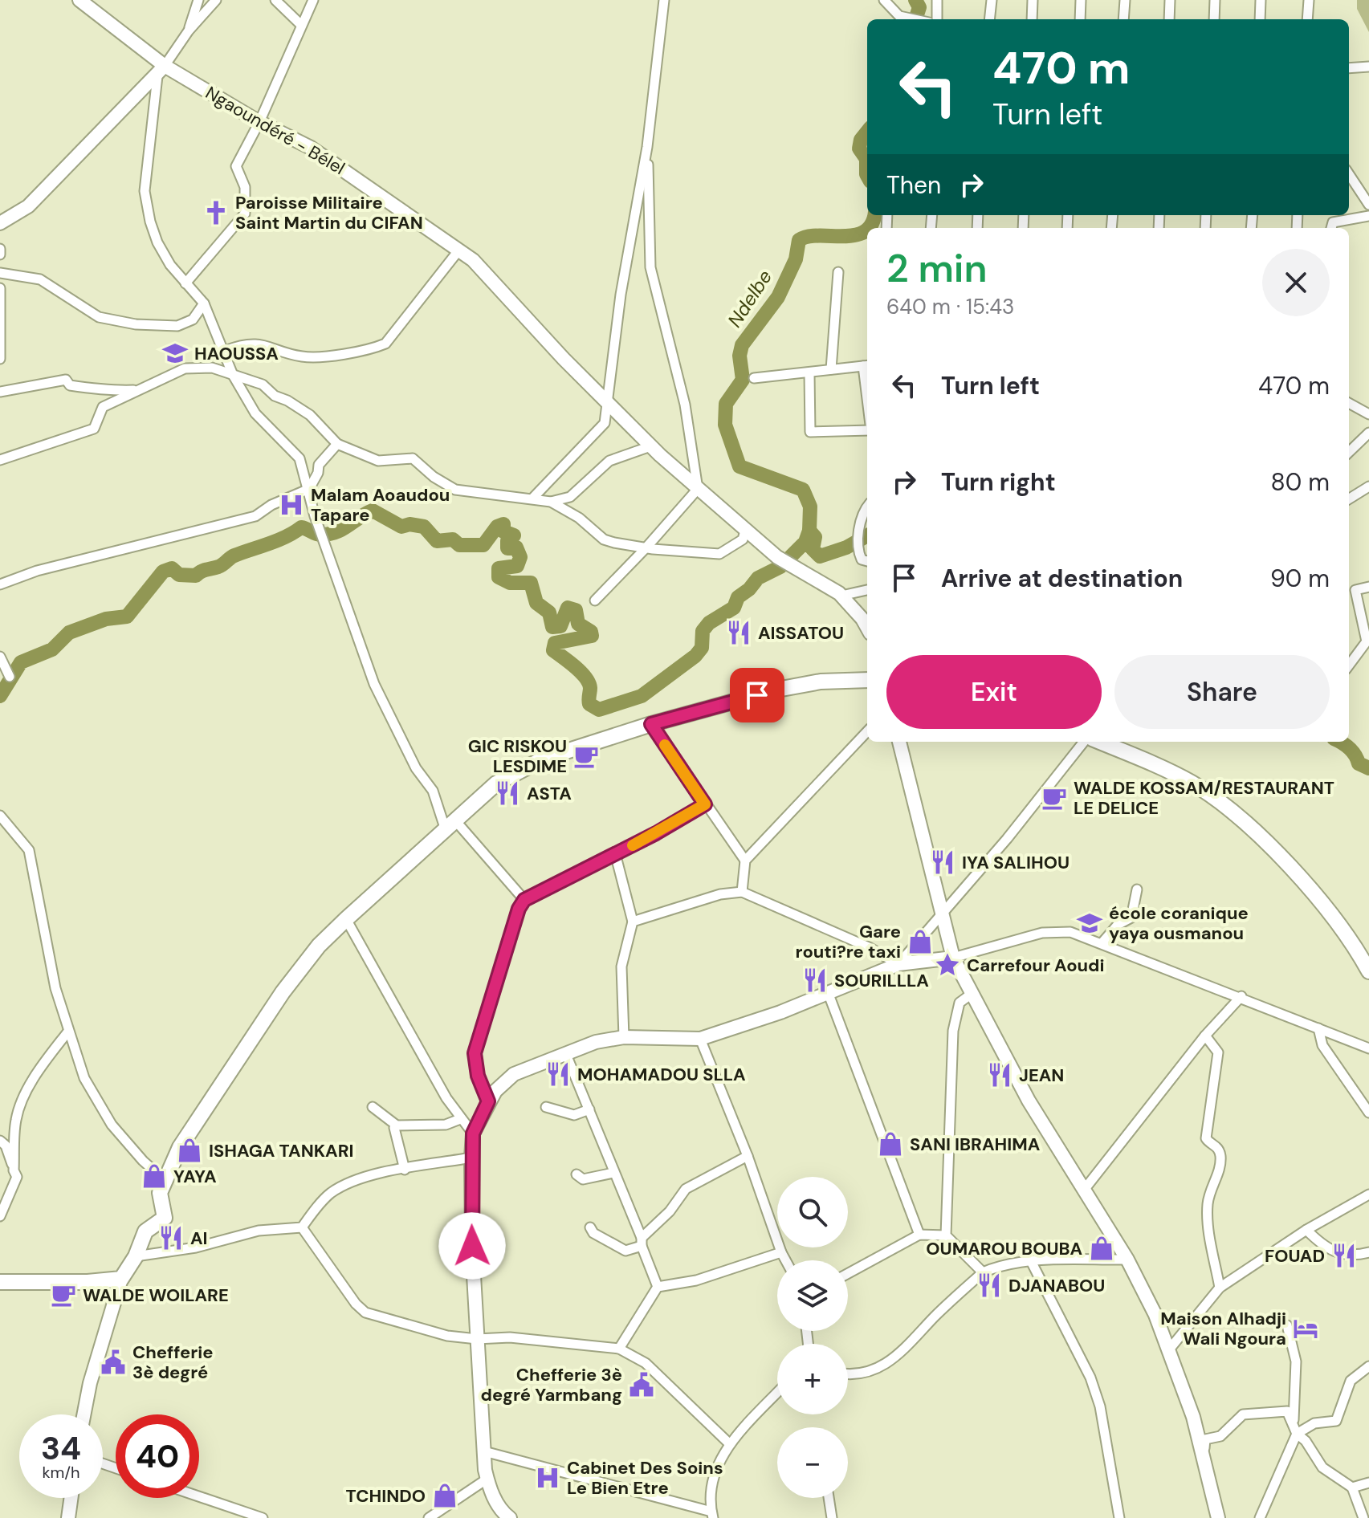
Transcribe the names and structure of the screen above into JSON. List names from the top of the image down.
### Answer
{
  "streets": {
    "main road": ["Ngaoundéré - Bélel"]
  },
  "water": ["Ndelbe"],
  "places": {
    "church": ["Paroisse Militaire Saint Martin du CIFAN"],
    "school or university": ["HAOUSSA", "école coranique yaya ousmanou"],
    "hospital": ["Malam Aoaudou Tapare", "Cabinet Des Soins Le Bien Etre"],
    "restaurant": [
      "AISSATOU",
      "ASTA",
      "IYA SALIHOU",
      "SOURILLLA",
      "MOHAMADOU SLLA",
      "JEAN",
      "AI",
      "FOUAD",
      "DJANABOU"
    ],
    "cafe": ["GIC RISKOU LESDIME", "WALDE KOSSAM/RESTAURANT LE DELICE", "WALDE WOILARE"],
    "shop": [
      "Gare routi?re taxi",
      "SANI IBRAHIMA",
      "ISHAGA TANKARI",
      "YAYA",
      "OUMAROU BOUBA",
      "TCHINDO"
    ],
    "place": ["Carrefour Aoudi"],
    "hotel": ["Maison Alhadji Wali Ngoura"],
    "public building": ["Chefferie 3è degré", "Chefferie 3è degré Yarmbang"]
  },
  "page": {
    "turn": ["470 m", "Turn left"],
    "then": "Then",
    "heading": ["2 min", "640 m · 15:43"],
    "list": [
      {
        "name": "Turn left",
        "value": "470 m"
      },
      {
        "name": "Turn right",
        "value": "80 m"
      },
      {
        "name": "Arrive at destination",
        "value": "90 m"
      }
    ],
    "buttons": ["Exit", "Share"],
    "map_buttons": ["+", "−"],
    "speed": "34 km/h",
    "limit": "40"
  }
}
